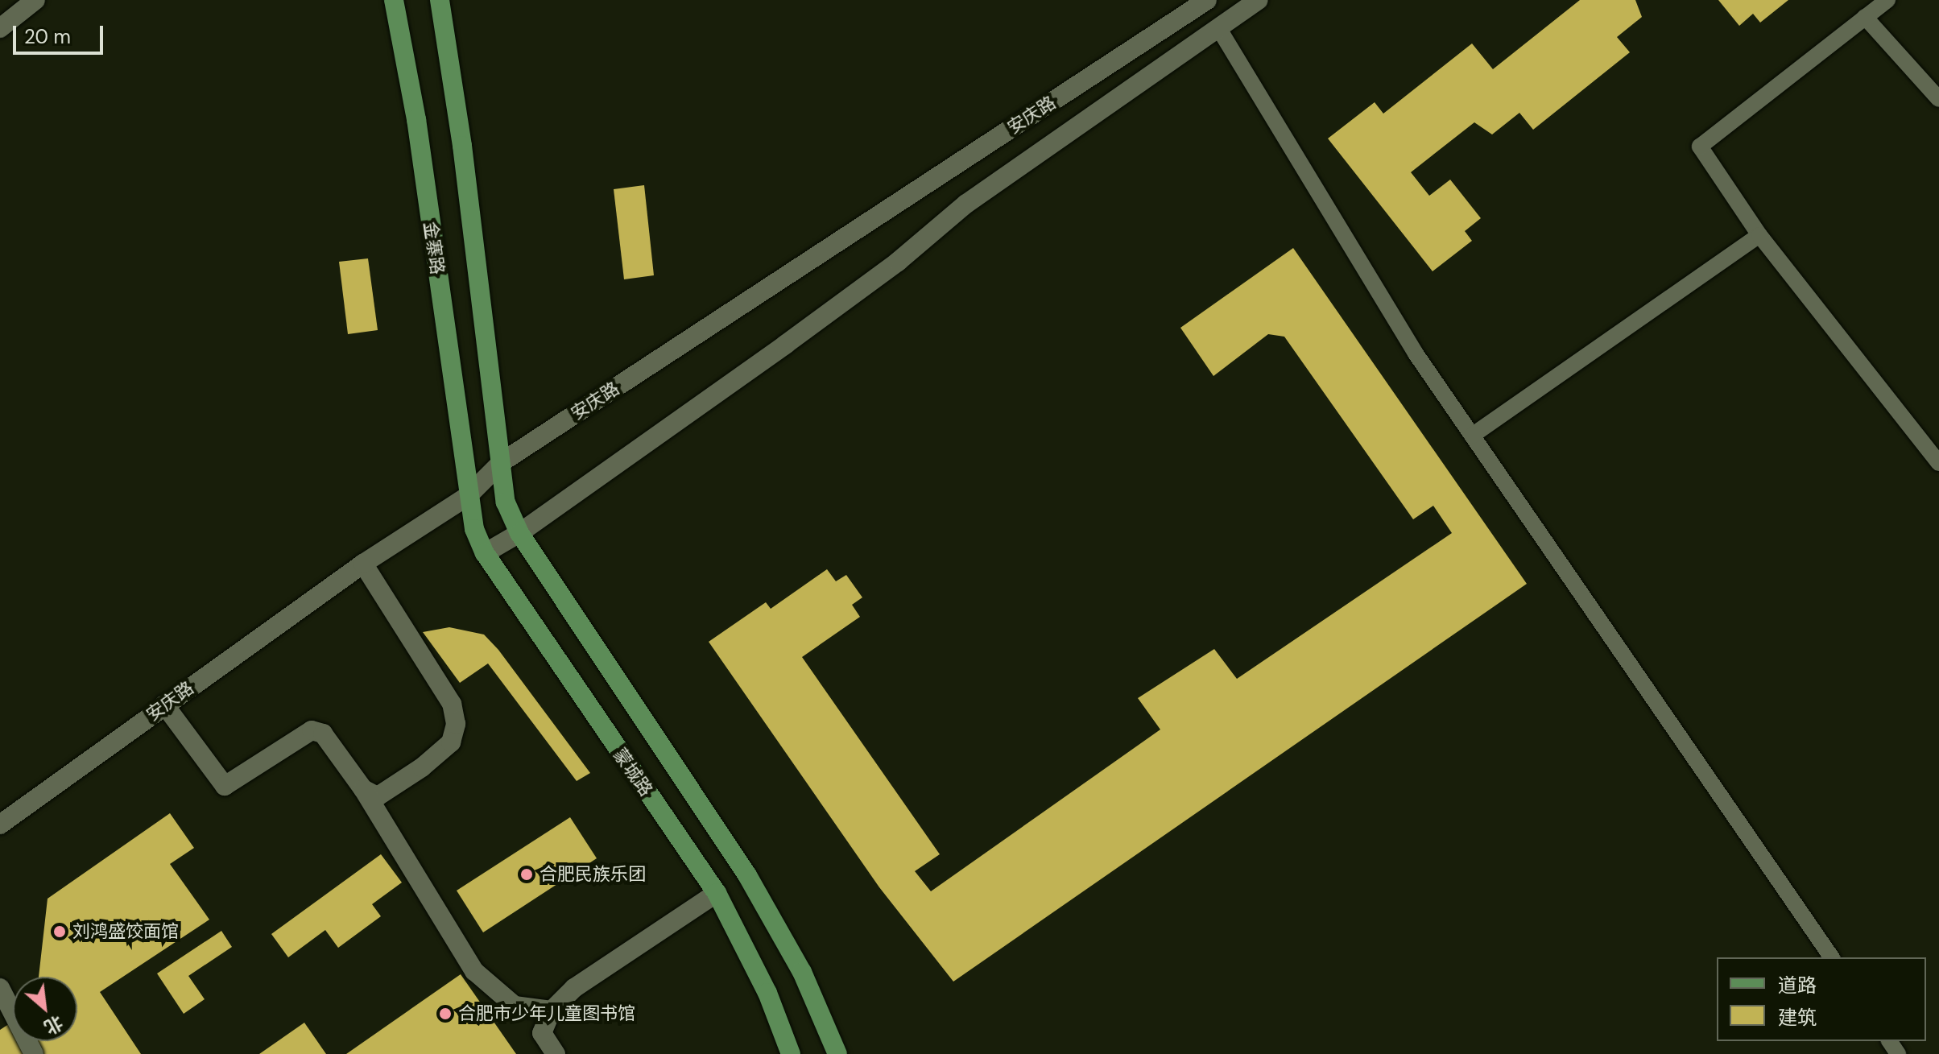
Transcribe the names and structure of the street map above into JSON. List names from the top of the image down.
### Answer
{
  "streets": {
    "main road": ["金寨路", "蒙城路"],
    "street": ["安庆路"]
  },
  "crossings": [
    ["安庆路", "金寨路"],
    ["安庆路", "蒙城路"],
    ["金寨路", "蒙城路"]
  ],
  "places": ["合肥民族乐团", "刘鸿盛饺面馆", "合肥市少年儿童图书馆"],
  "legend": ["道路", "建筑"],
  "scale_bar": "20 m",
  "north": "bottom right"
}
